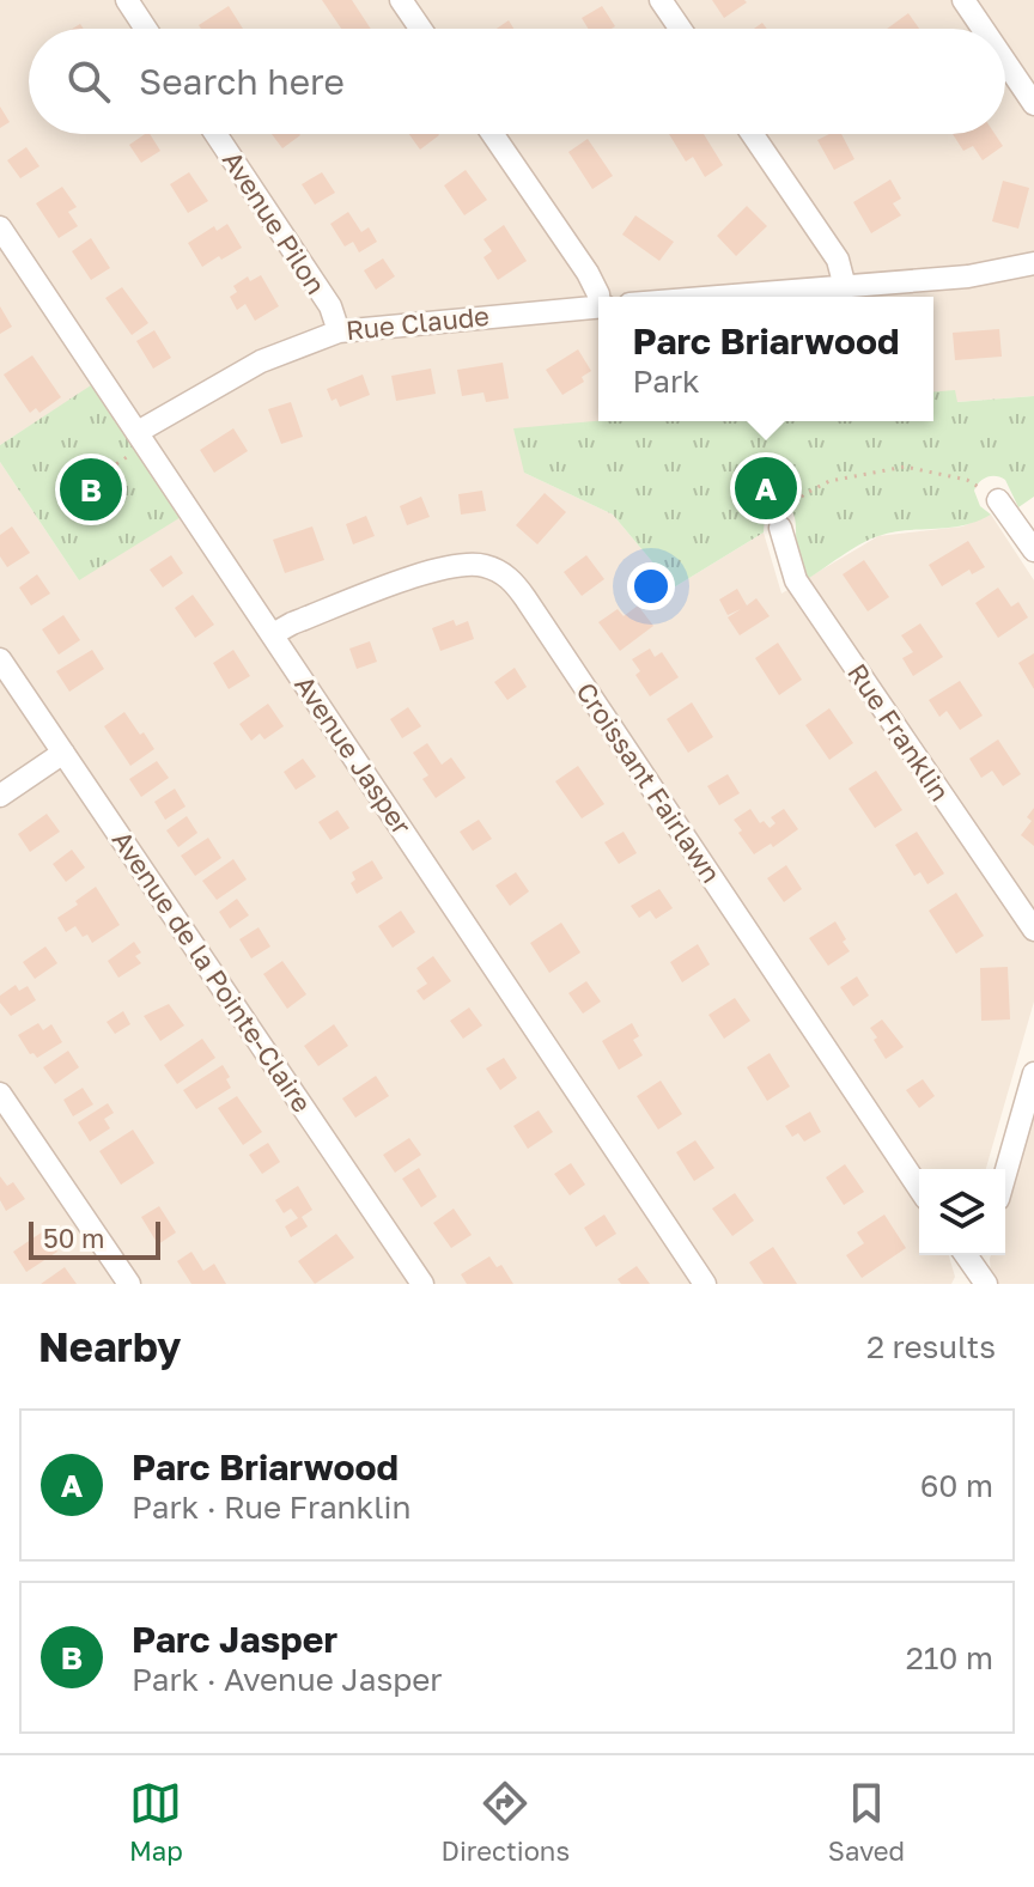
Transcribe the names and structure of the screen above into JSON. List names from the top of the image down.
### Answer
{
  "streets": {
    "street": [
      "Avenue Pilon",
      "Rue Claude",
      "Rue Franklin",
      "Avenue Jasper",
      "Croissant Fairlawn",
      "Avenue de la Pointe-Claire"
    ]
  },
  "crossings": [
    ["Avenue Pilon", "Rue Claude"],
    ["Rue Claude", "Avenue Jasper"],
    ["Avenue Jasper", "Croissant Fairlawn"]
  ],
  "scale_bar": "50 m",
  "page": {
    "search": "Search here",
    "popup": ["Parc Briarwood", "Park"],
    "pins": ["A", "B"],
    "scale": "50 m",
    "heading": ["Nearby", "2 results"],
    "list": [
      {
        "mark": "A",
        "name": "Parc Briarwood",
        "note": "Park · Rue Franklin",
        "value": "60 m"
      },
      {
        "mark": "B",
        "name": "Parc Jasper",
        "note": "Park · Avenue Jasper",
        "value": "210 m"
      }
    ],
    "nav": ["Map", "Directions", "Saved"]
  }
}
